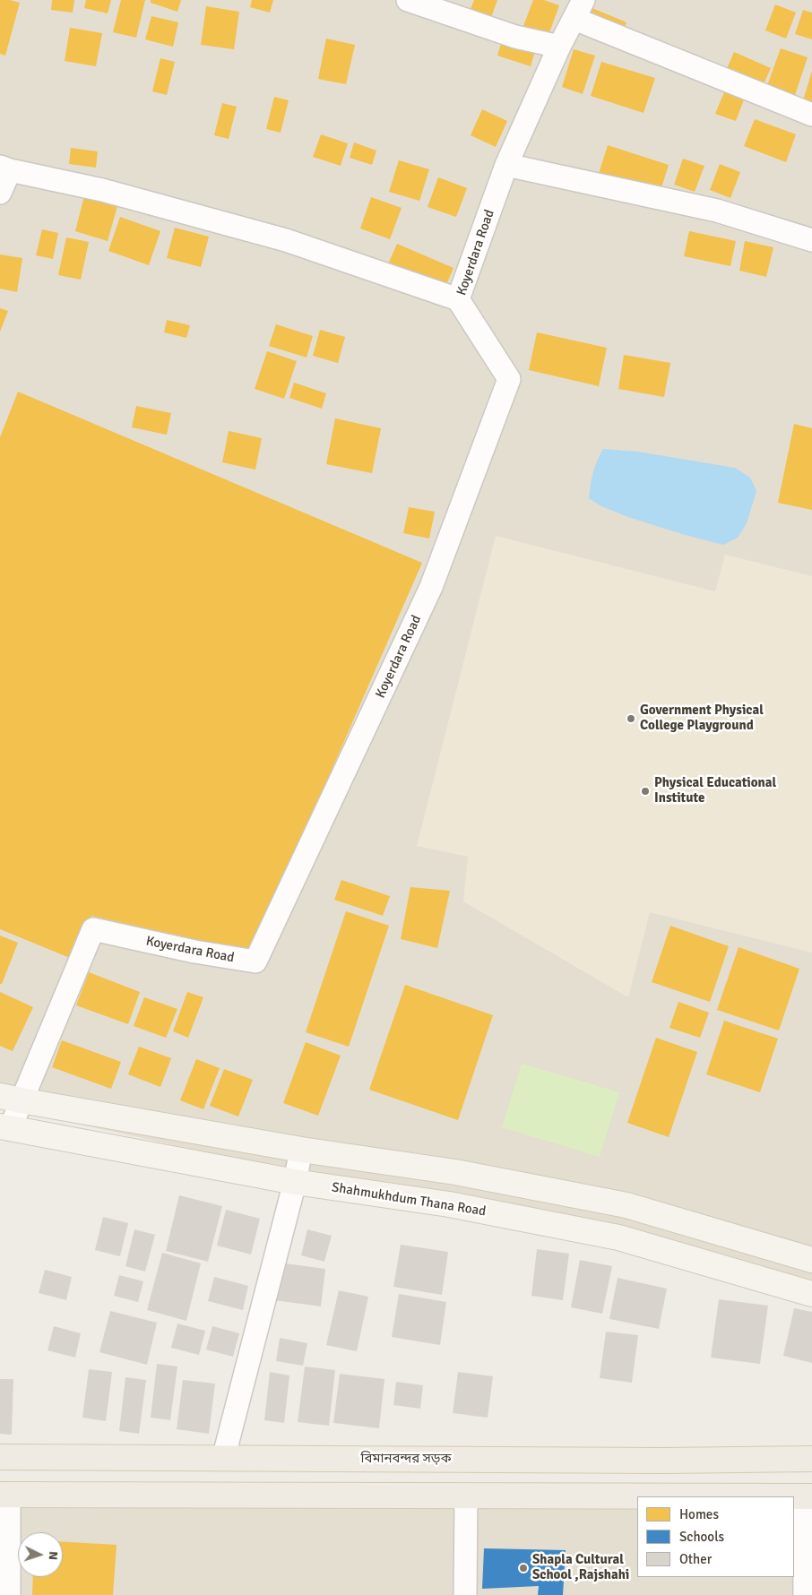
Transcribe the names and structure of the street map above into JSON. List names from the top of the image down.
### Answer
{
  "streets": {
    "main road": ["Shahmukhdum Thana Road", "বিমানবন্দর সড়ক"],
    "street": ["Koyerdara Road"]
  },
  "crossings": [
    ["Koyerdara Road", "Shahmukhdum Thana Road"]
  ],
  "places": ["Government Physical College Playground", "Physical Educational Institute", "Shapla Cultural School ,Rajshahi"],
  "legend": ["Homes", "Schools", "Other"],
  "north": "right"
}
